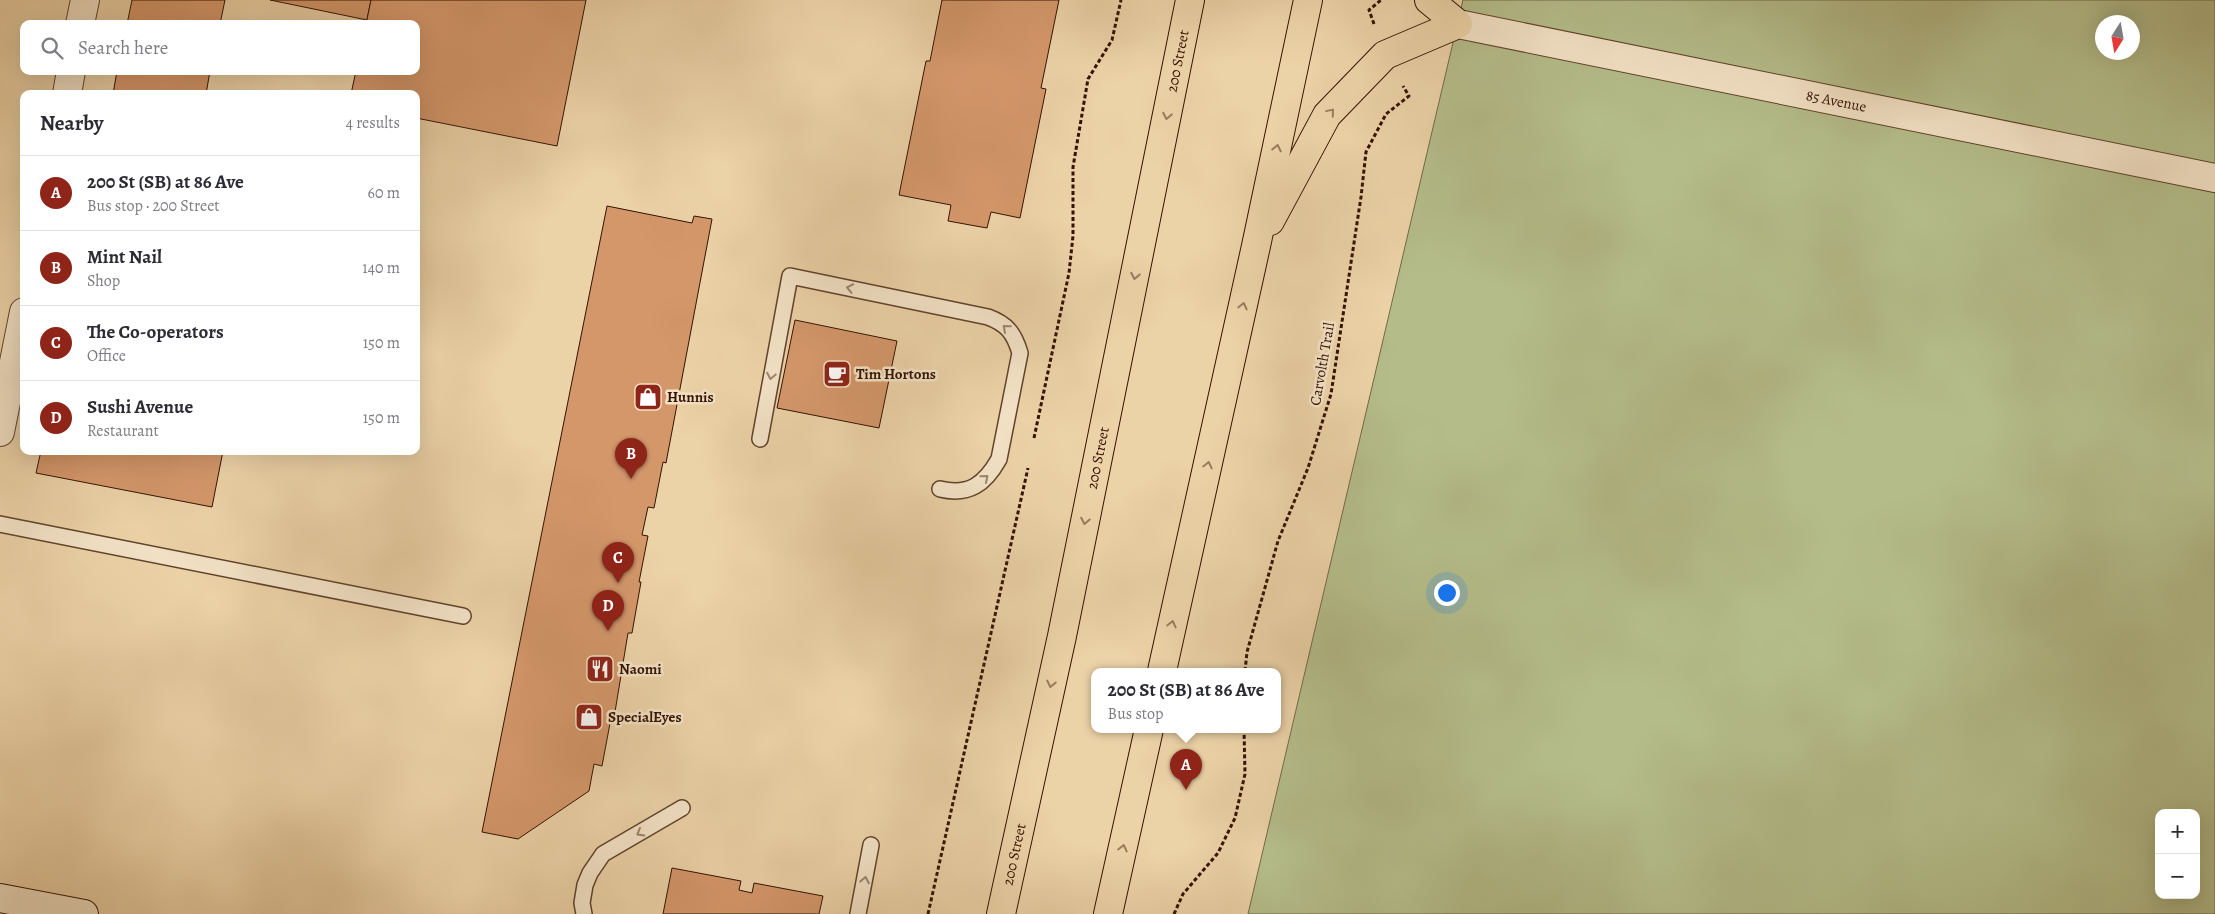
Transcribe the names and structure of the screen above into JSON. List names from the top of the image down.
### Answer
{
  "streets": {
    "main road": ["200 Street"],
    "street": ["85 Avenue"],
    "path": ["Carvolth Trail"]
  },
  "places": {
    "cafe": ["Tim Hortons"],
    "shop": ["Hunnis", "SpecialEyes"],
    "restaurant": ["Naomi"]
  },
  "north": "bottom",
  "page": {
    "search": "Search here",
    "heading": ["Nearby", "4 results"],
    "list": [
      {
        "mark": "A",
        "name": "200 St (SB) at 86 Ave",
        "note": "Bus stop · 200 Street",
        "value": "60 m"
      },
      {
        "mark": "B",
        "name": "Mint Nail",
        "note": "Shop",
        "value": "140 m"
      },
      {
        "mark": "C",
        "name": "The Co-operators",
        "note": "Office",
        "value": "150 m"
      },
      {
        "mark": "D",
        "name": "Sushi Avenue",
        "note": "Restaurant",
        "value": "150 m"
      }
    ],
    "pins": [
      "B",
      "C",
      "D",
      "A"
    ],
    "popup": ["200 St (SB) at 86 Ave", "Bus stop"],
    "map_buttons": ["+", "−"]
  }
}
